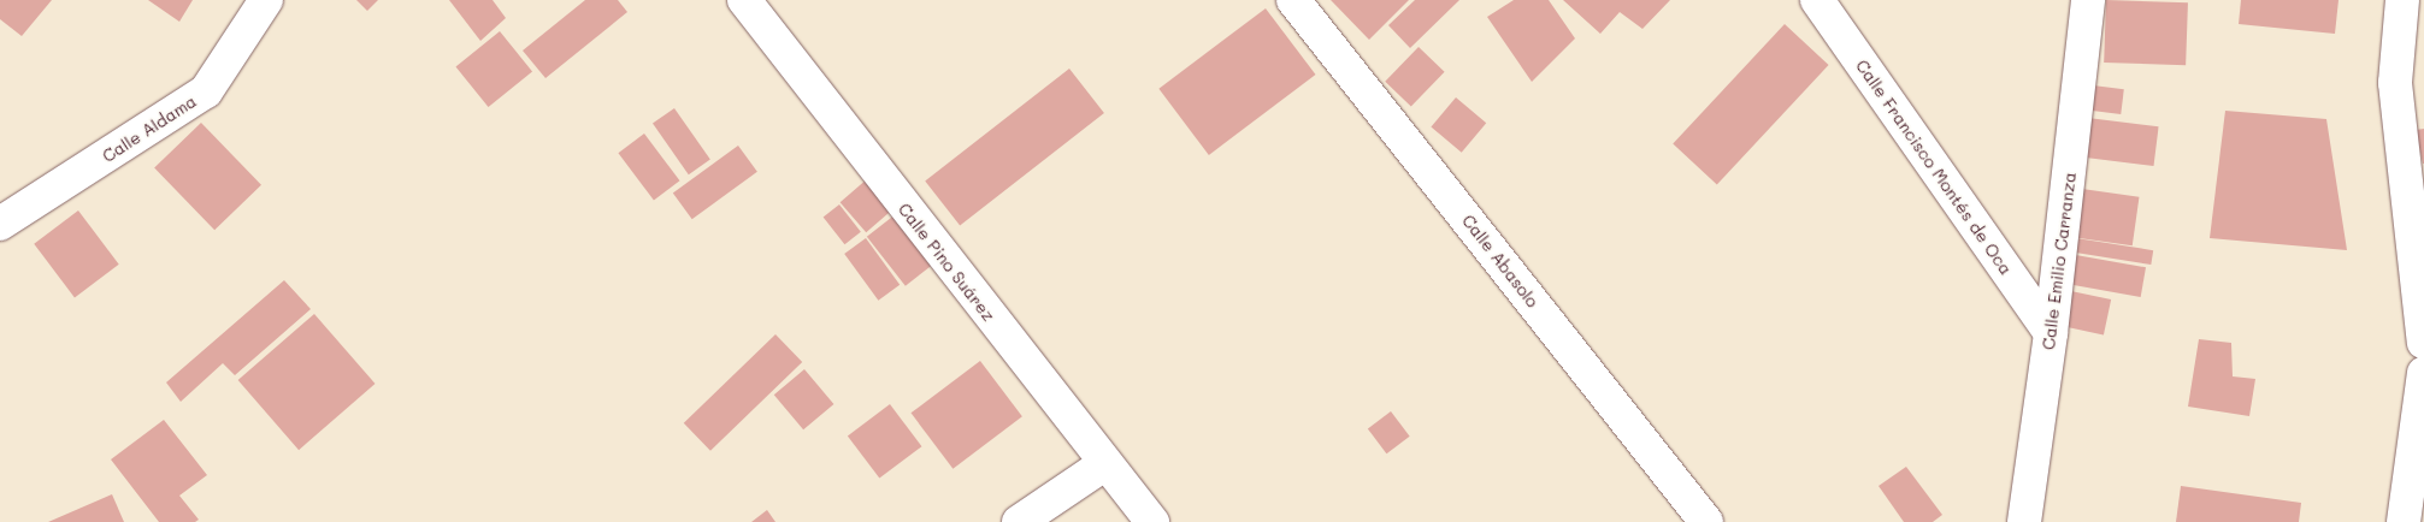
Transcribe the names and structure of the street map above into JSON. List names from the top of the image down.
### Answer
{
  "streets": {
    "street": [
      "Calle Aldama",
      "Calle Francisco Montés de Oca",
      "Calle Abasolo",
      "Calle Emilio Carranza",
      "Calle Pino Suárez"
    ]
  },
  "crossings": [
    ["Calle Francisco Montés de Oca", "Calle Emilio Carranza"]
  ]
}
